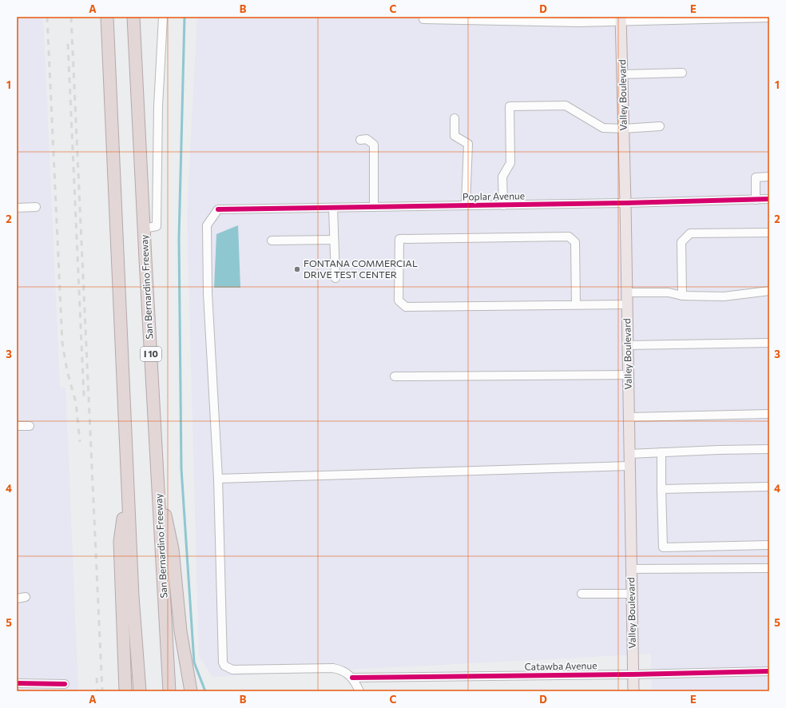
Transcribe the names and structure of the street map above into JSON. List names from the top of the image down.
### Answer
{
  "streets": {
    "highway": ["San Bernardino Freeway", "I 10"],
    "main road": ["Valley Boulevard"],
    "street": ["Poplar Avenue", "Catawba Avenue"]
  },
  "crossings": [
    ["Valley Boulevard", "Poplar Avenue"],
    ["Valley Boulevard", "Catawba Avenue"]
  ],
  "places": ["FONTANA COMMERCIAL DRIVE TEST CENTER"],
  "grid": {
    "columns": [
      "A",
      "B",
      "C",
      "D",
      "E"
    ],
    "rows": [
      "1",
      "2",
      "3",
      "4",
      "5"
    ]
  }
}
